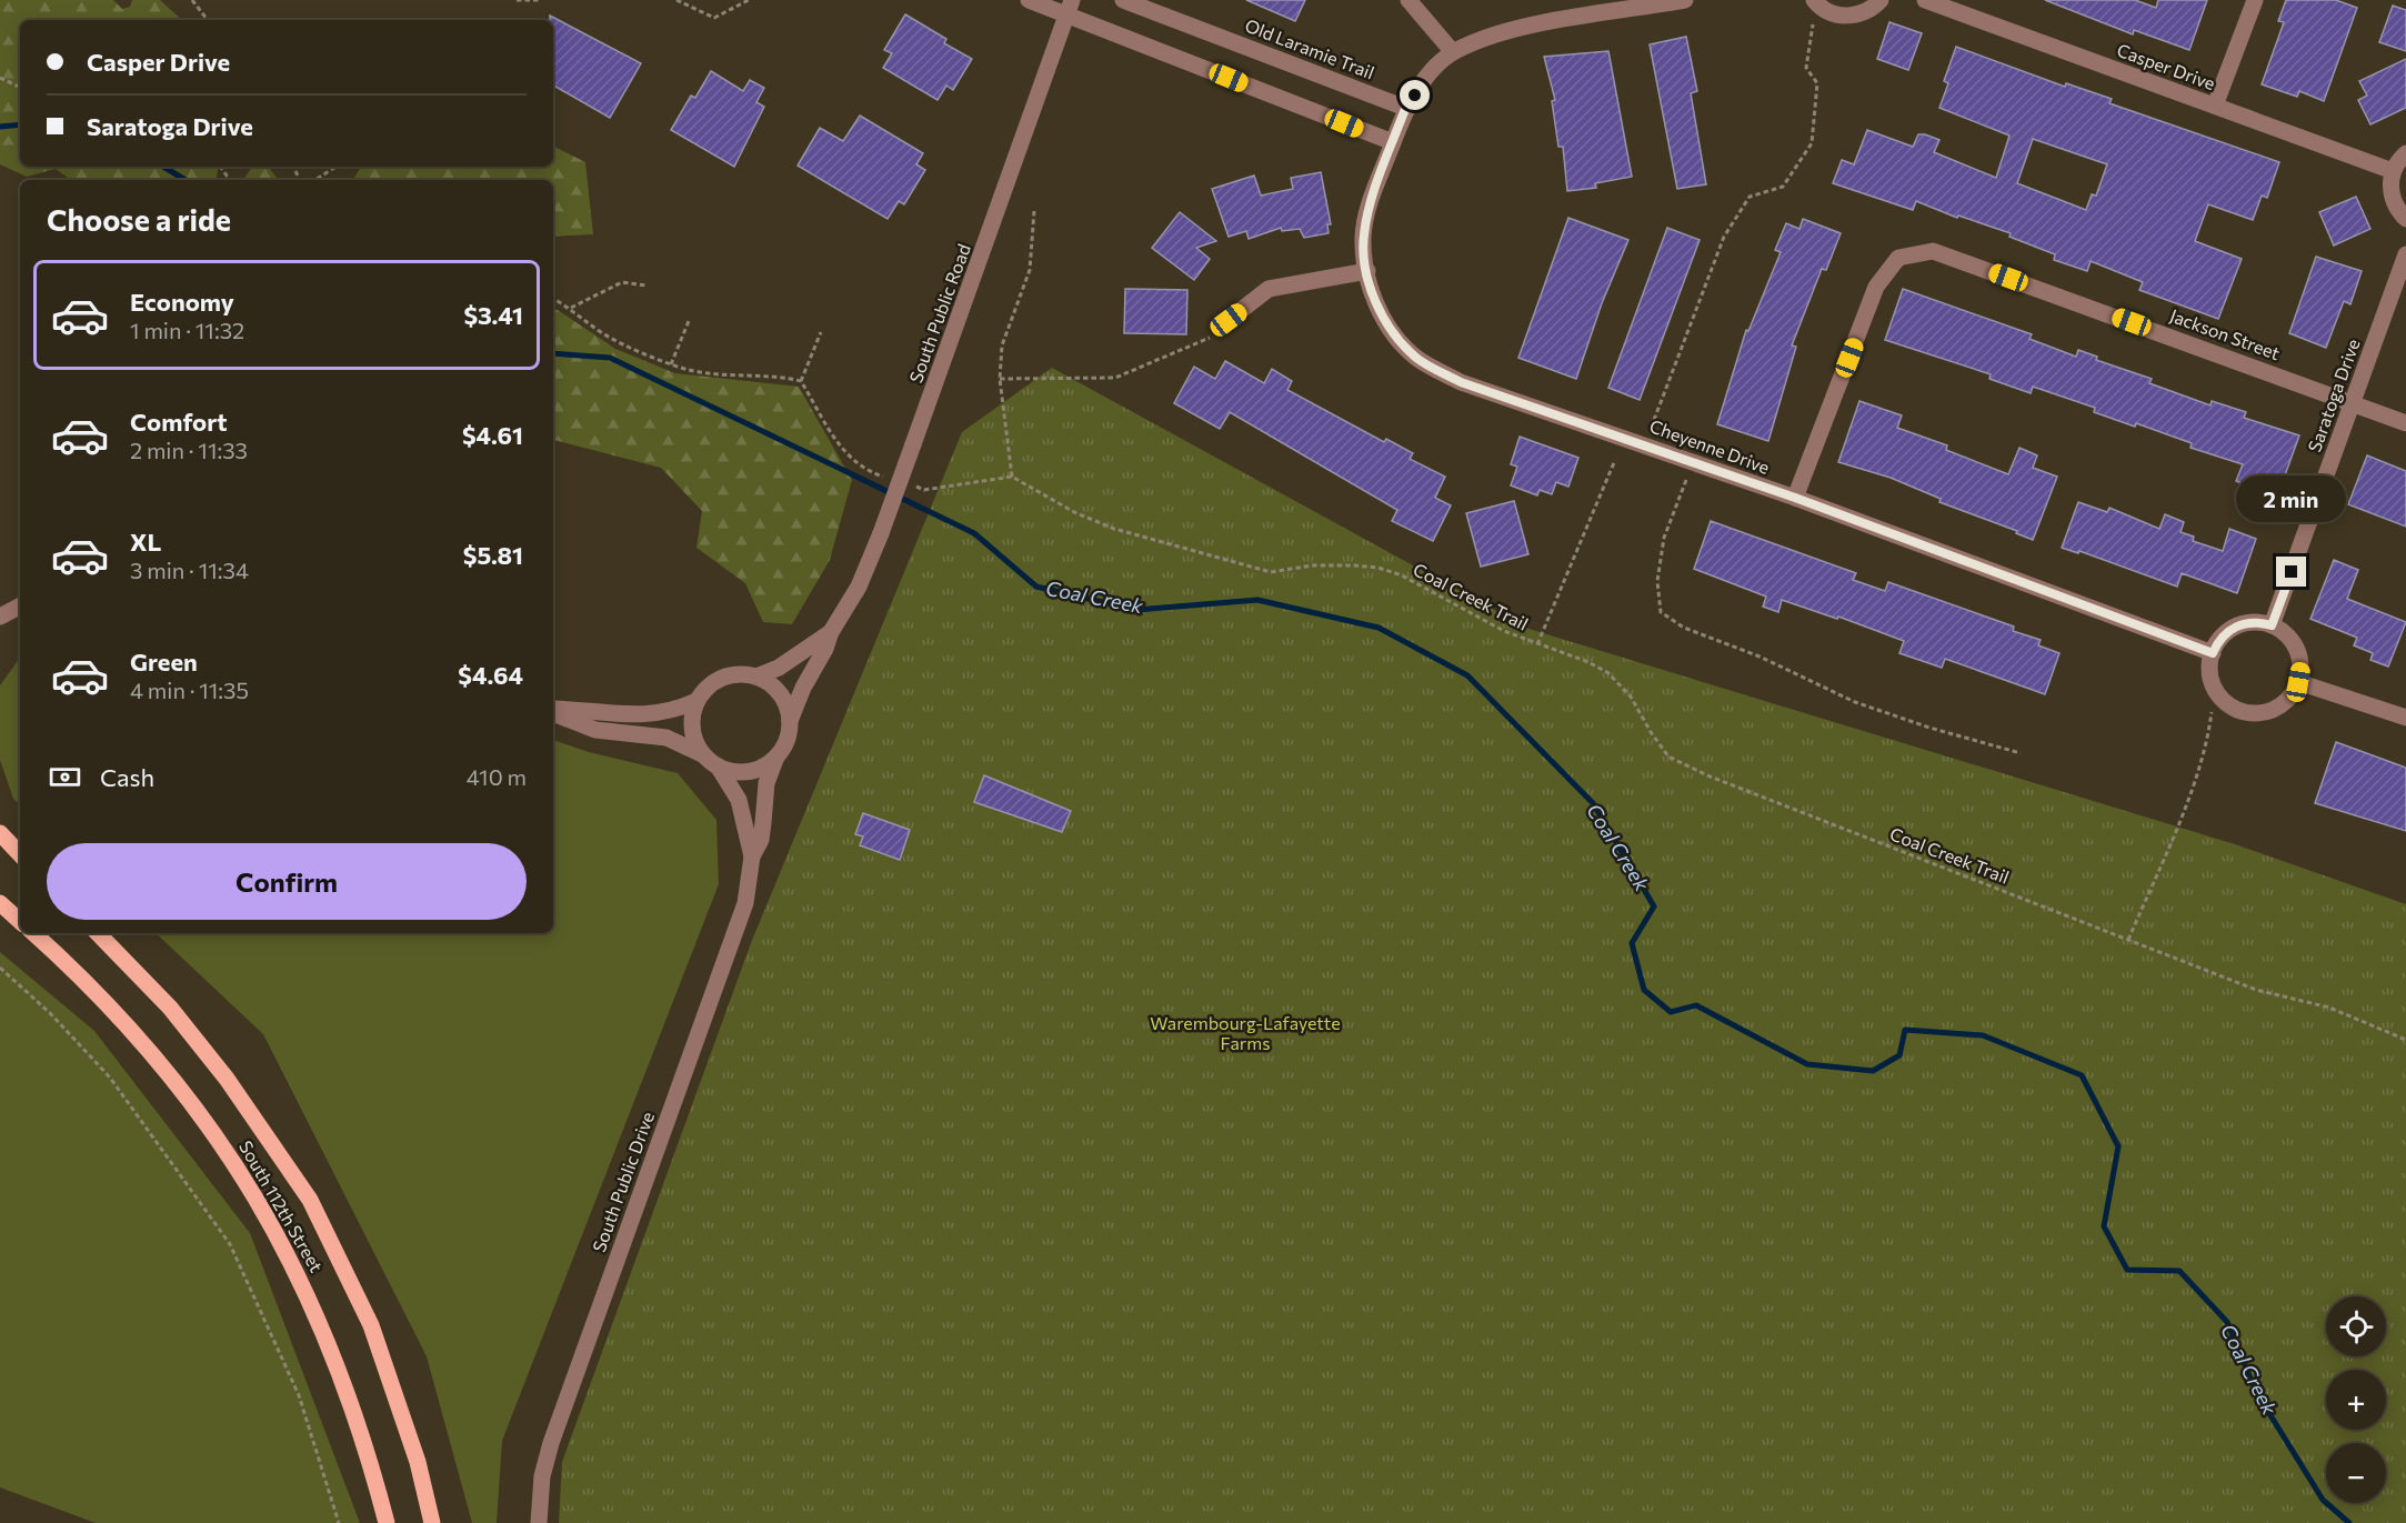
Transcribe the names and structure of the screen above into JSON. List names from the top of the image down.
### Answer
{
  "streets": {
    "main road": ["South 112th Street"],
    "street": [
      "Old Laramie Trail",
      "Casper Drive",
      "South Public Road",
      "Jackson Street",
      "Saratoga Drive",
      "Cheyenne Drive",
      "South Public Drive"
    ],
    "path": ["Coal Creek Trail"]
  },
  "crossings": [
    ["Jackson Street", "Saratoga Drive"],
    ["Jackson Street", "Cheyenne Drive"],
    ["Saratoga Drive", "Cheyenne Drive"]
  ],
  "water": ["Coal Creek"],
  "parks": ["Warembourg-Lafayette Farms"],
  "page": {
    "banner": ["Casper Drive", "Saratoga Drive"],
    "heading": "Choose a ride",
    "list": [
      {
        "name": "Economy",
        "note": "1 min · 11:32",
        "value": "$3.41"
      },
      {
        "name": "Comfort",
        "note": "2 min · 11:33",
        "value": "$4.61"
      },
      {
        "name": "XL",
        "note": "3 min · 11:34",
        "value": "$5.81"
      },
      {
        "name": "Green",
        "note": "4 min · 11:35",
        "value": "$4.64"
      }
    ],
    "bubble": "2 min",
    "pay": ["Cash", "410 m"],
    "buttons": "Confirm",
    "map_buttons": ["+", "−"]
  }
}
